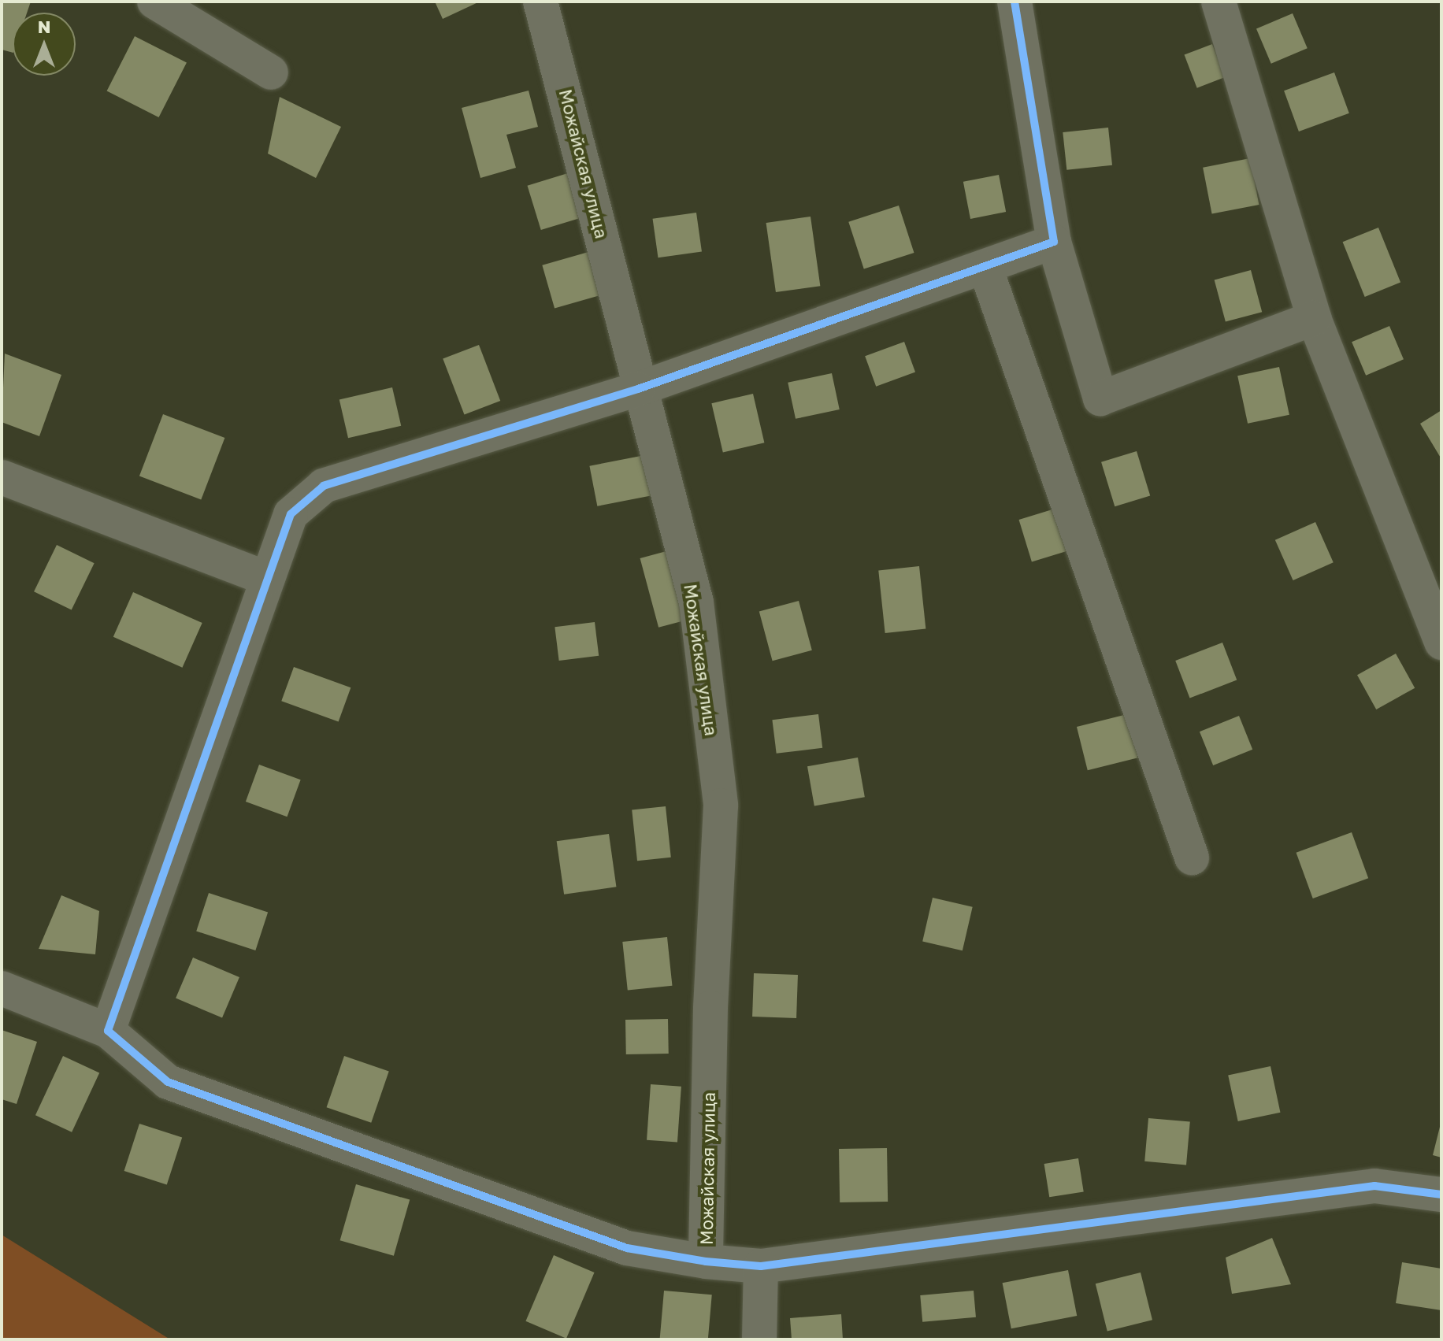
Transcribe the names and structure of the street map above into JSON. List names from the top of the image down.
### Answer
{
  "streets": {
    "street": ["Можайская улица"]
  },
  "north": "top"
}
